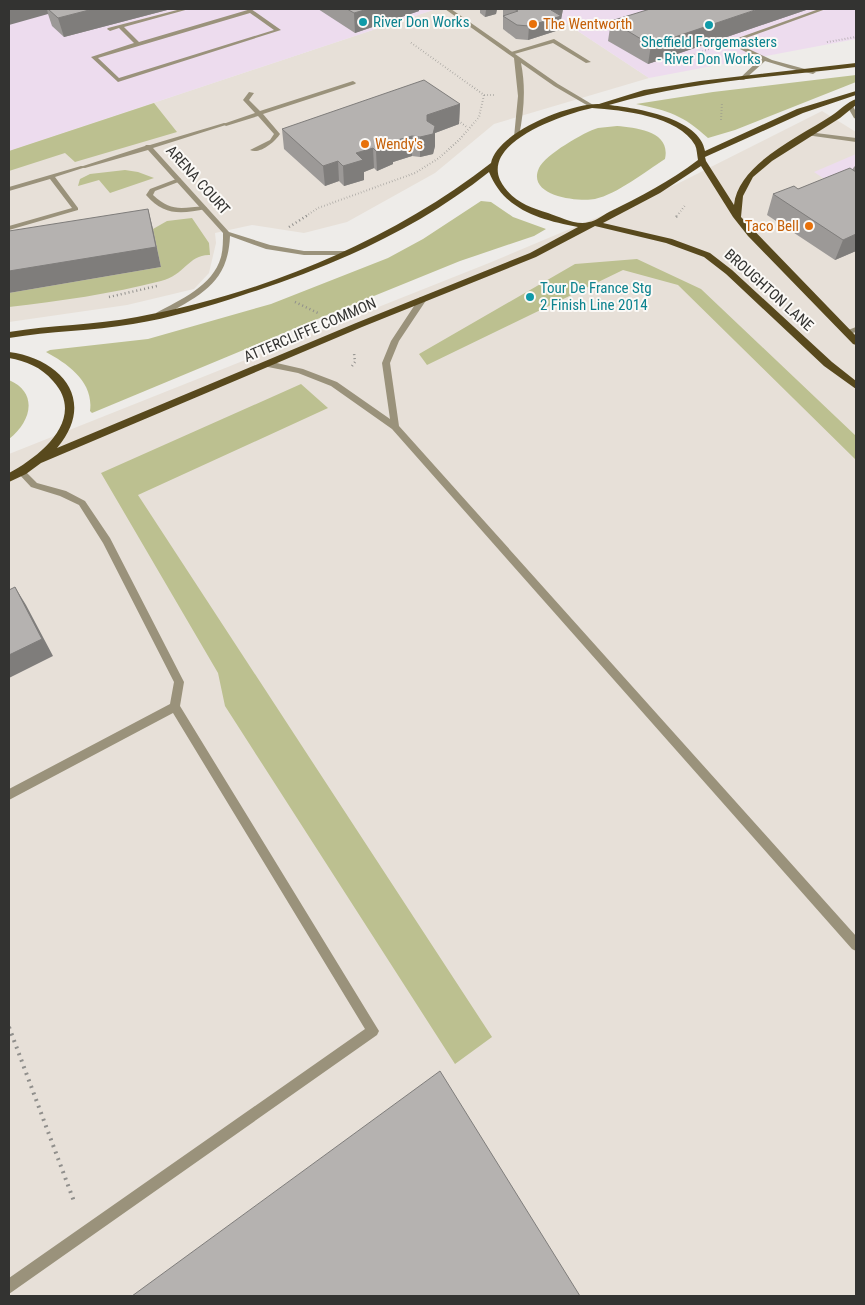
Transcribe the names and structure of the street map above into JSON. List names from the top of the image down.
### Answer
{
  "streets": {
    "main road": ["BROUGHTON LANE", "ATTERCLIFFE COMMON"],
    "street": ["ARENA COURT"]
  },
  "crossings": [
    ["BROUGHTON LANE", "ATTERCLIFFE COMMON"]
  ],
  "places": [
    "River Don Works",
    "The Wentworth",
    "Sheffield Forgemasters - River Don Works",
    "Wendy's",
    "Taco Bell",
    "Tour De France Stg 2 Finish Line 2014"
  ]
}
